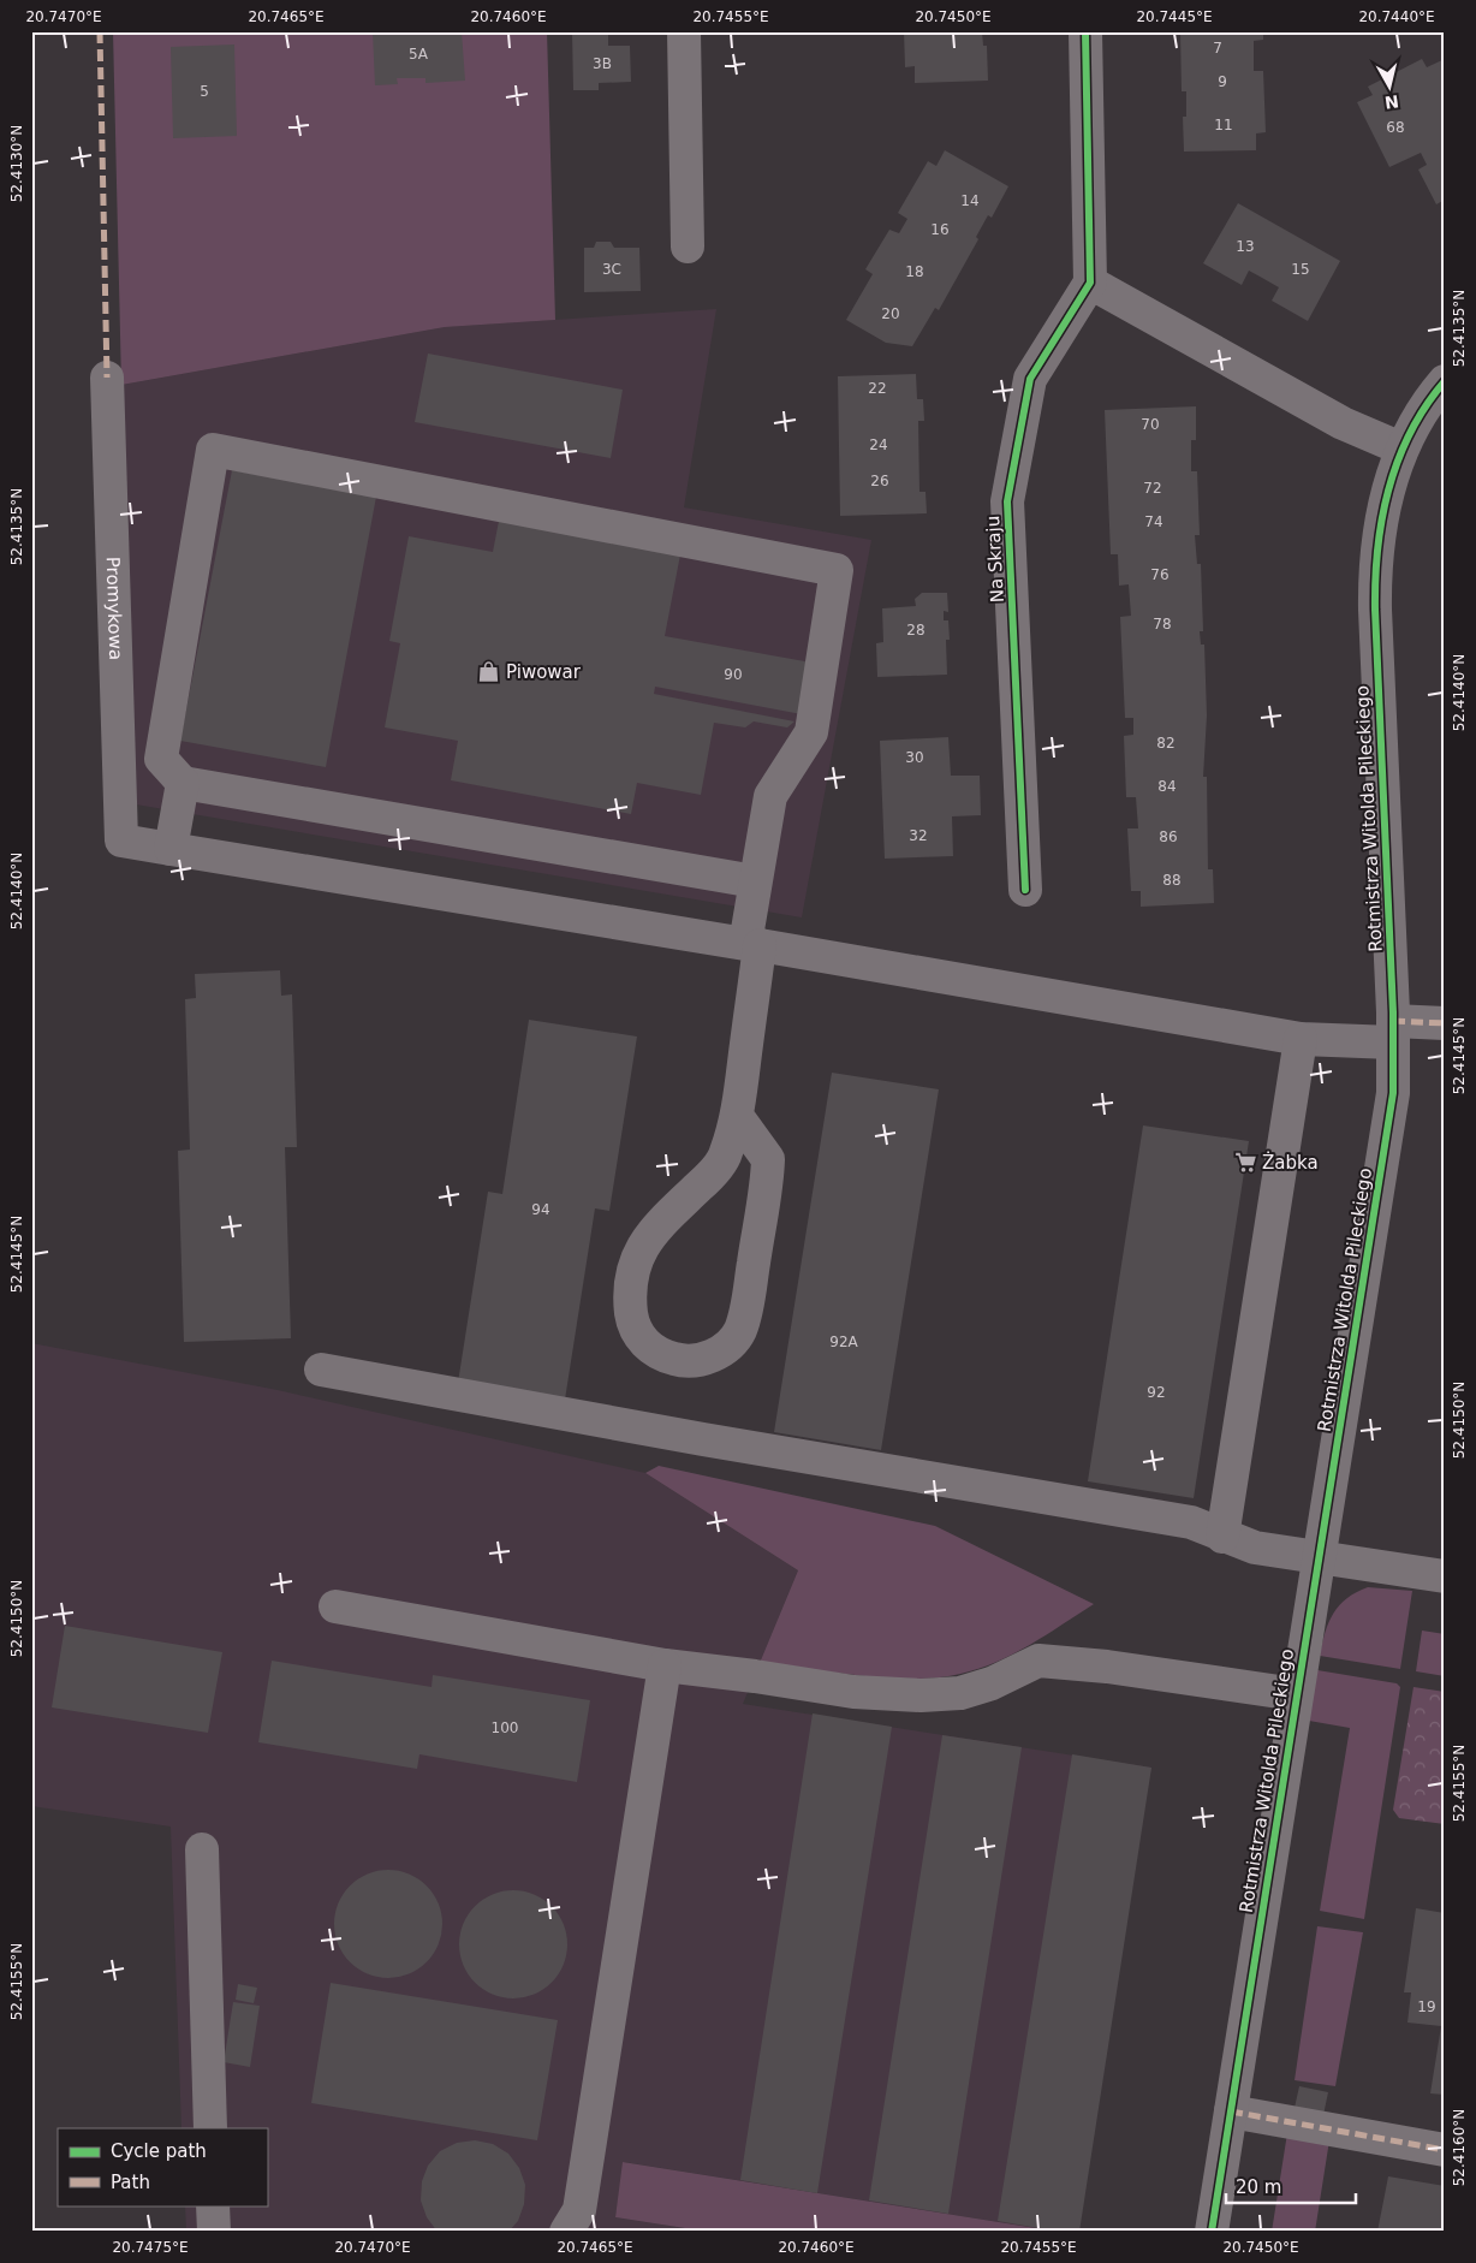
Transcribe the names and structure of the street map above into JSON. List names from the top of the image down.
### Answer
{
  "streets": {
    "street": ["Na Skraju", "Promykowa", "Rotmistrza Witolda Pileckiego"]
  },
  "places": {
    "shop": ["Piwowar"],
    "supermarket": ["Żabka"]
  },
  "house_numbers": [
    "7",
    "5A",
    "3B",
    "9",
    "5",
    "11",
    "68",
    "14",
    "16",
    "13",
    "3C",
    "15",
    "18",
    "20",
    "22",
    "70",
    "24",
    "26",
    "72",
    "74",
    "76",
    "78",
    "28",
    "90",
    "82",
    "30",
    "84",
    "32",
    "86",
    "88",
    "94",
    "92A",
    "92",
    "100",
    "19"
  ],
  "legend": ["Cycle path", "Path"],
  "scale_bar": "20 m",
  "north": "bottom",
  "coordinates": [
    "20.7470°E",
    "20.7465°E",
    "20.7460°E",
    "20.7455°E",
    "20.7450°E",
    "20.7445°E",
    "20.7440°E",
    "52.4130°N",
    "52.4135°N",
    "52.4140°N",
    "52.4145°N",
    "52.4150°N",
    "52.4155°N",
    "52.4160°N",
    "20.7475°E"
  ]
}
